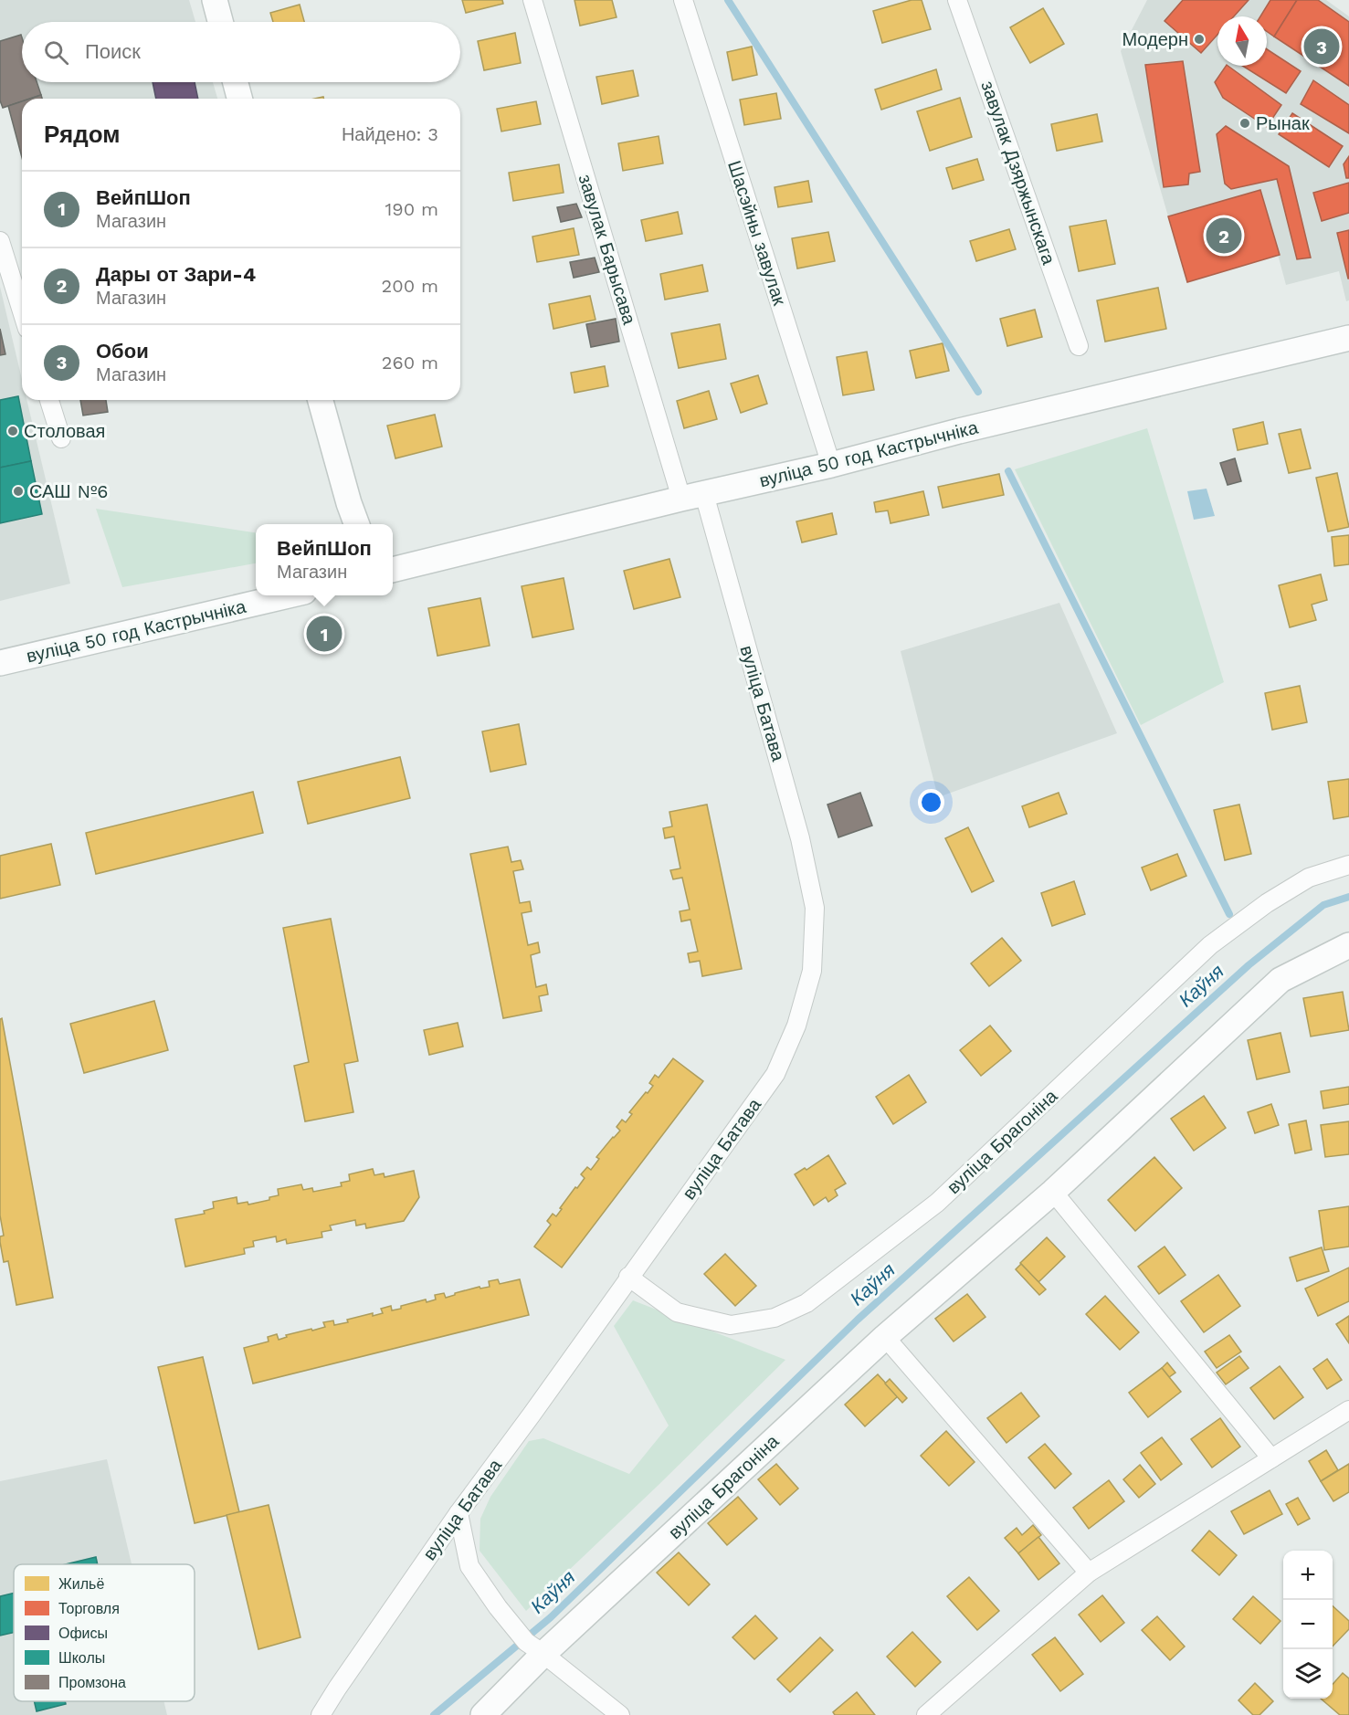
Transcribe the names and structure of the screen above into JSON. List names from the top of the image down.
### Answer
{
  "streets": {
    "street": [
      "завулак Дзяржынскага",
      "Шасэйны завулак",
      "завулак Барысава",
      "вуліца 50 год Кастрычніка",
      "вуліца Батава",
      "вуліца Брагоніна"
    ]
  },
  "crossings": [
    ["Шасэйны завулак", "вуліца 50 год Кастрычніка"],
    ["завулак Барысава", "вуліца 50 год Кастрычніка"],
    ["завулак Барысава", "вуліца Батава"],
    ["вуліца 50 год Кастрычніка", "вуліца Батава"],
    ["вуліца Батава", "вуліца Брагоніна"]
  ],
  "water": ["Каўня"],
  "places": [
    "Модерн",
    "Рынак",
    "Столовая",
    "САШ №6"
  ],
  "legend": [
    "Жильё",
    "Торговля",
    "Офисы",
    "Школы",
    "Промзона"
  ],
  "north": "top",
  "page": {
    "search": "Поиск",
    "pins": ["3", "2", "1"],
    "heading": ["Рядом", "Найдено: 3"],
    "list": [
      {
        "mark": "1",
        "name": "ВейпШоп",
        "note": "Магазин",
        "value": "190 m"
      },
      {
        "mark": "2",
        "name": "Дары от Зари-4",
        "note": "Магазин",
        "value": "200 m"
      },
      {
        "mark": "3",
        "name": "Обои",
        "note": "Магазин",
        "value": "260 m"
      }
    ],
    "popup": ["ВейпШоп", "Магазин"],
    "map_buttons": ["+", "−"]
  }
}
